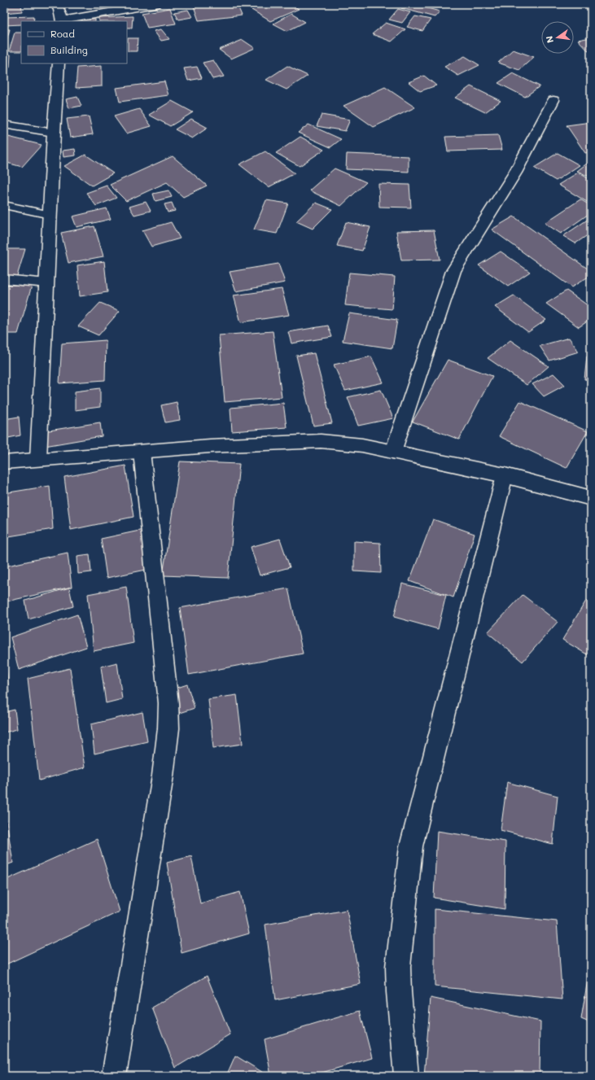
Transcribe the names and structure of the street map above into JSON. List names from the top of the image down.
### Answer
{
  "legend": ["Road", "Building"],
  "north": "left"
}
